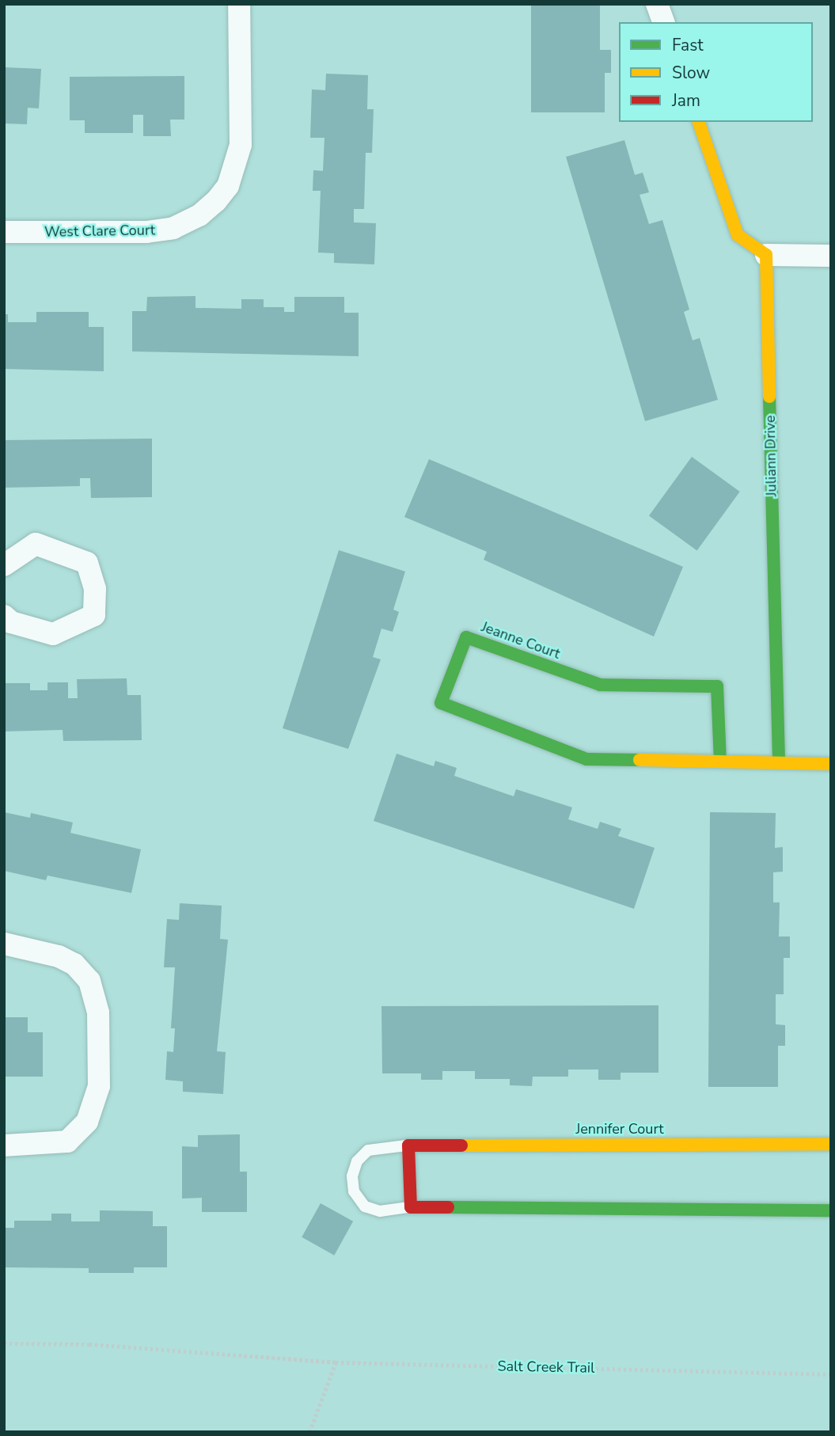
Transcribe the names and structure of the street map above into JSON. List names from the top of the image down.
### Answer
{
  "streets": {
    "street": [
      "West Clare Court",
      "Juliann Drive",
      "Jeanne Court",
      "Jennifer Court"
    ],
    "path": ["Salt Creek Trail"]
  },
  "crossings": [
    ["Juliann Drive", "Jeanne Court"]
  ],
  "legend": ["Fast", "Slow", "Jam"]
}
